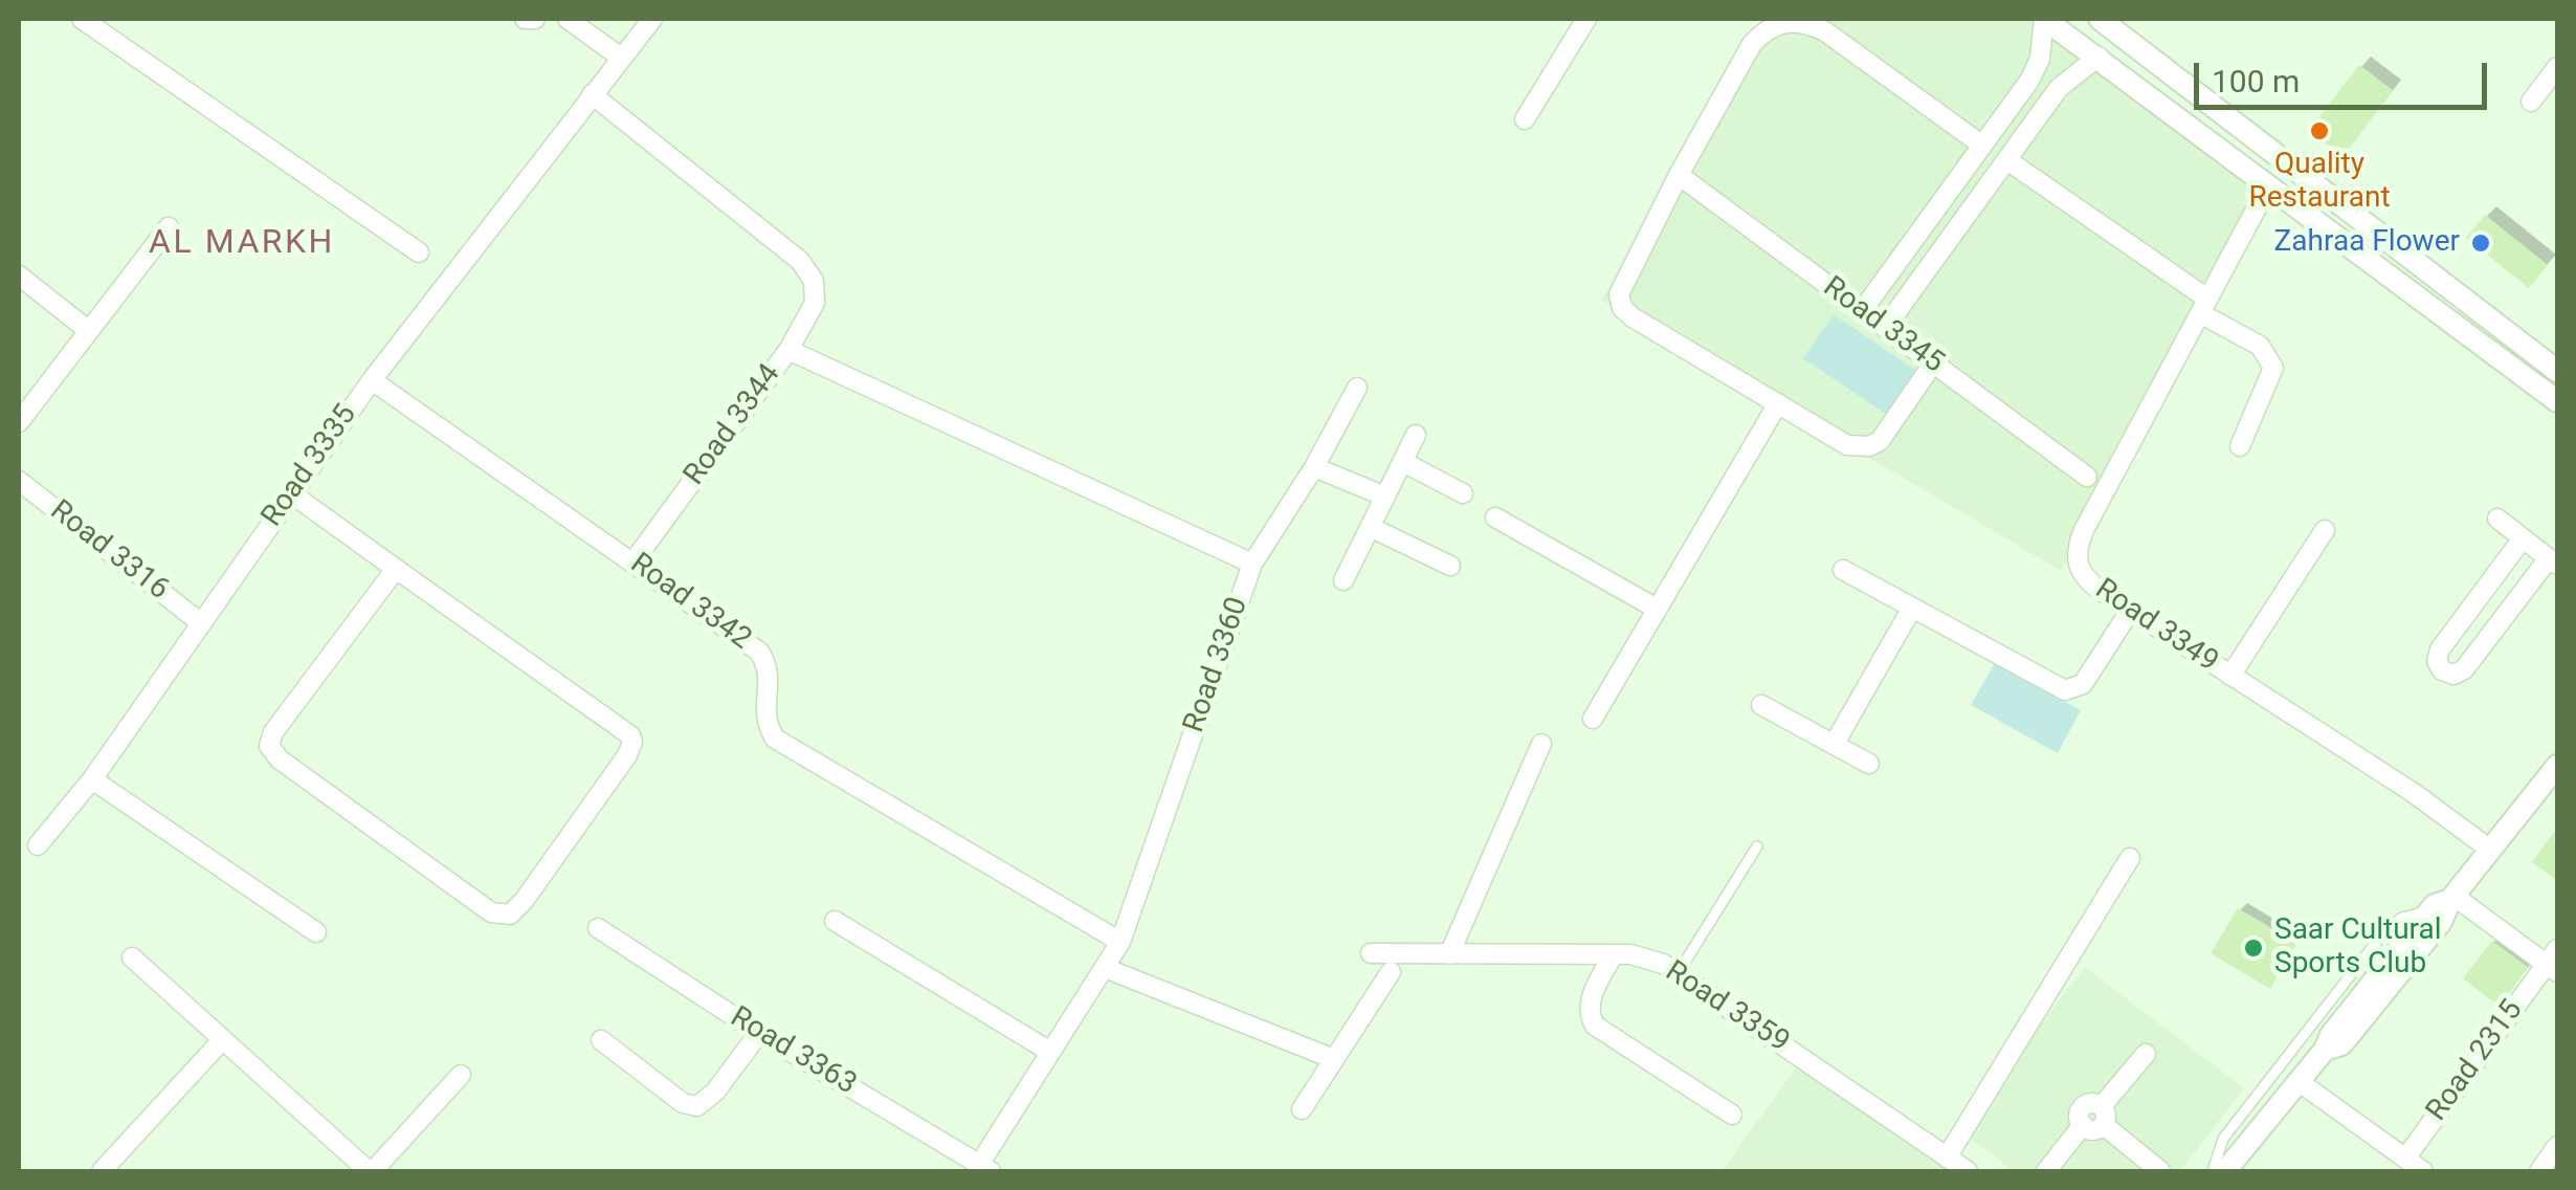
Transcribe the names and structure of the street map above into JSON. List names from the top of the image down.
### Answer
{
  "streets": {
    "street": [
      "Road 3345",
      "Road 3344",
      "Road 3335",
      "Road 3316",
      "Road 3342",
      "Road 3349",
      "Road 3360",
      "Road 3359",
      "Road 3363",
      "Road 2315"
    ]
  },
  "crossings": [
    ["Road 3344", "Road 3335"],
    ["Road 3344", "Road 3342"],
    ["Road 3344", "Road 3360"],
    ["Road 3335", "Road 3316"],
    ["Road 3335", "Road 3342"],
    ["Road 3342", "Road 3360"],
    ["Road 3360", "Road 3363"]
  ],
  "districts": ["AL MARKH"],
  "places": ["Quality Restaurant", "Zahraa Flower", "Saar Cultural Sports Club"],
  "scale_bar": "100 m"
}
